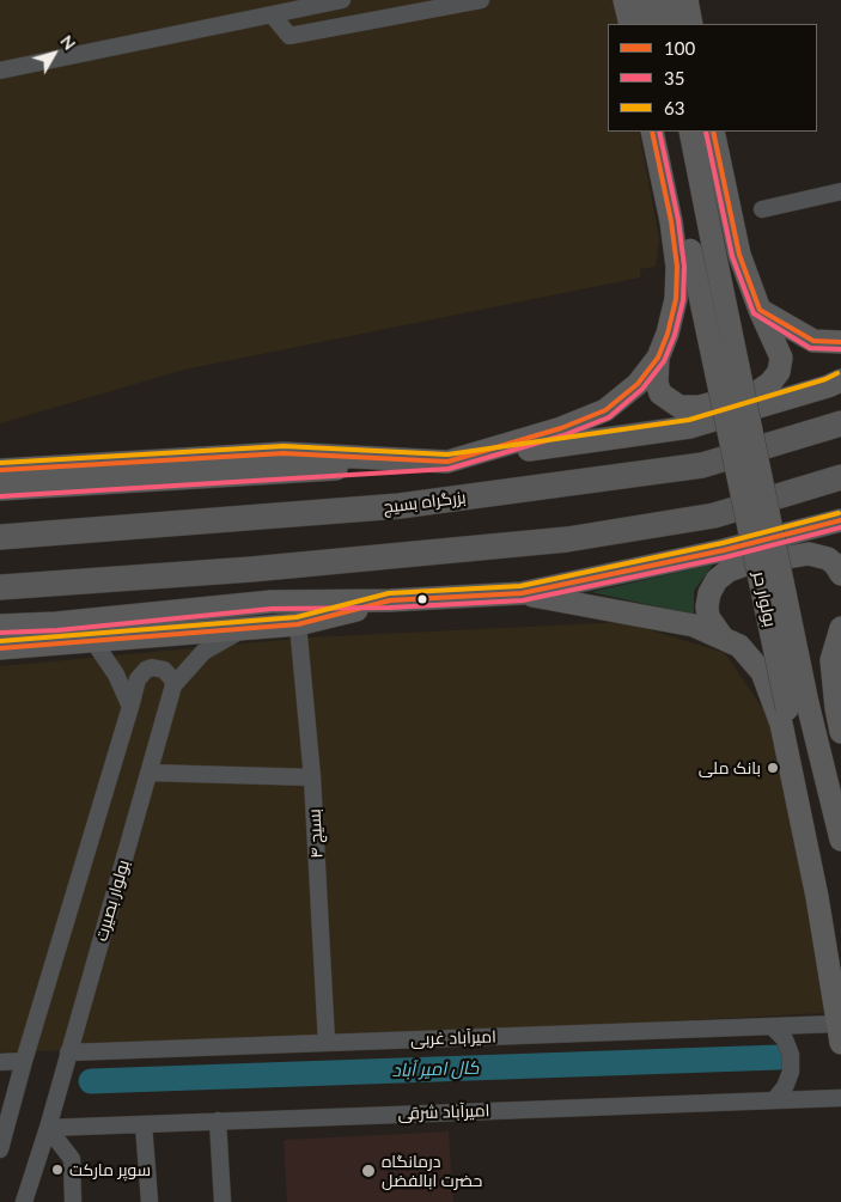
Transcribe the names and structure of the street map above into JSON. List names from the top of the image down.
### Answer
{
  "streets": {
    "highway": ["بزرگراه بسیج"],
    "main road": ["بولوار حر"],
    "street": [
      "بسیج ۴",
      "بولوار بصیرت",
      "امیرآباد غربی",
      "امیرآباد شرقی"
    ]
  },
  "crossings": [
    ["بسیج ۴", "امیرآباد غربی"],
    ["بولوار بصیرت", "امیرآباد غربی"],
    ["بولوار بصیرت", "امیرآباد شرقی"]
  ],
  "water": ["کال امیر آباد"],
  "places": ["بانک ملی", "سوپر مارکت", "درمانگاه حضرت ابالفضل"],
  "lines": ["transit line 100", "transit line 35", "transit line 63"],
  "legend": ["100", "35", "63"],
  "north": "top right"
}
